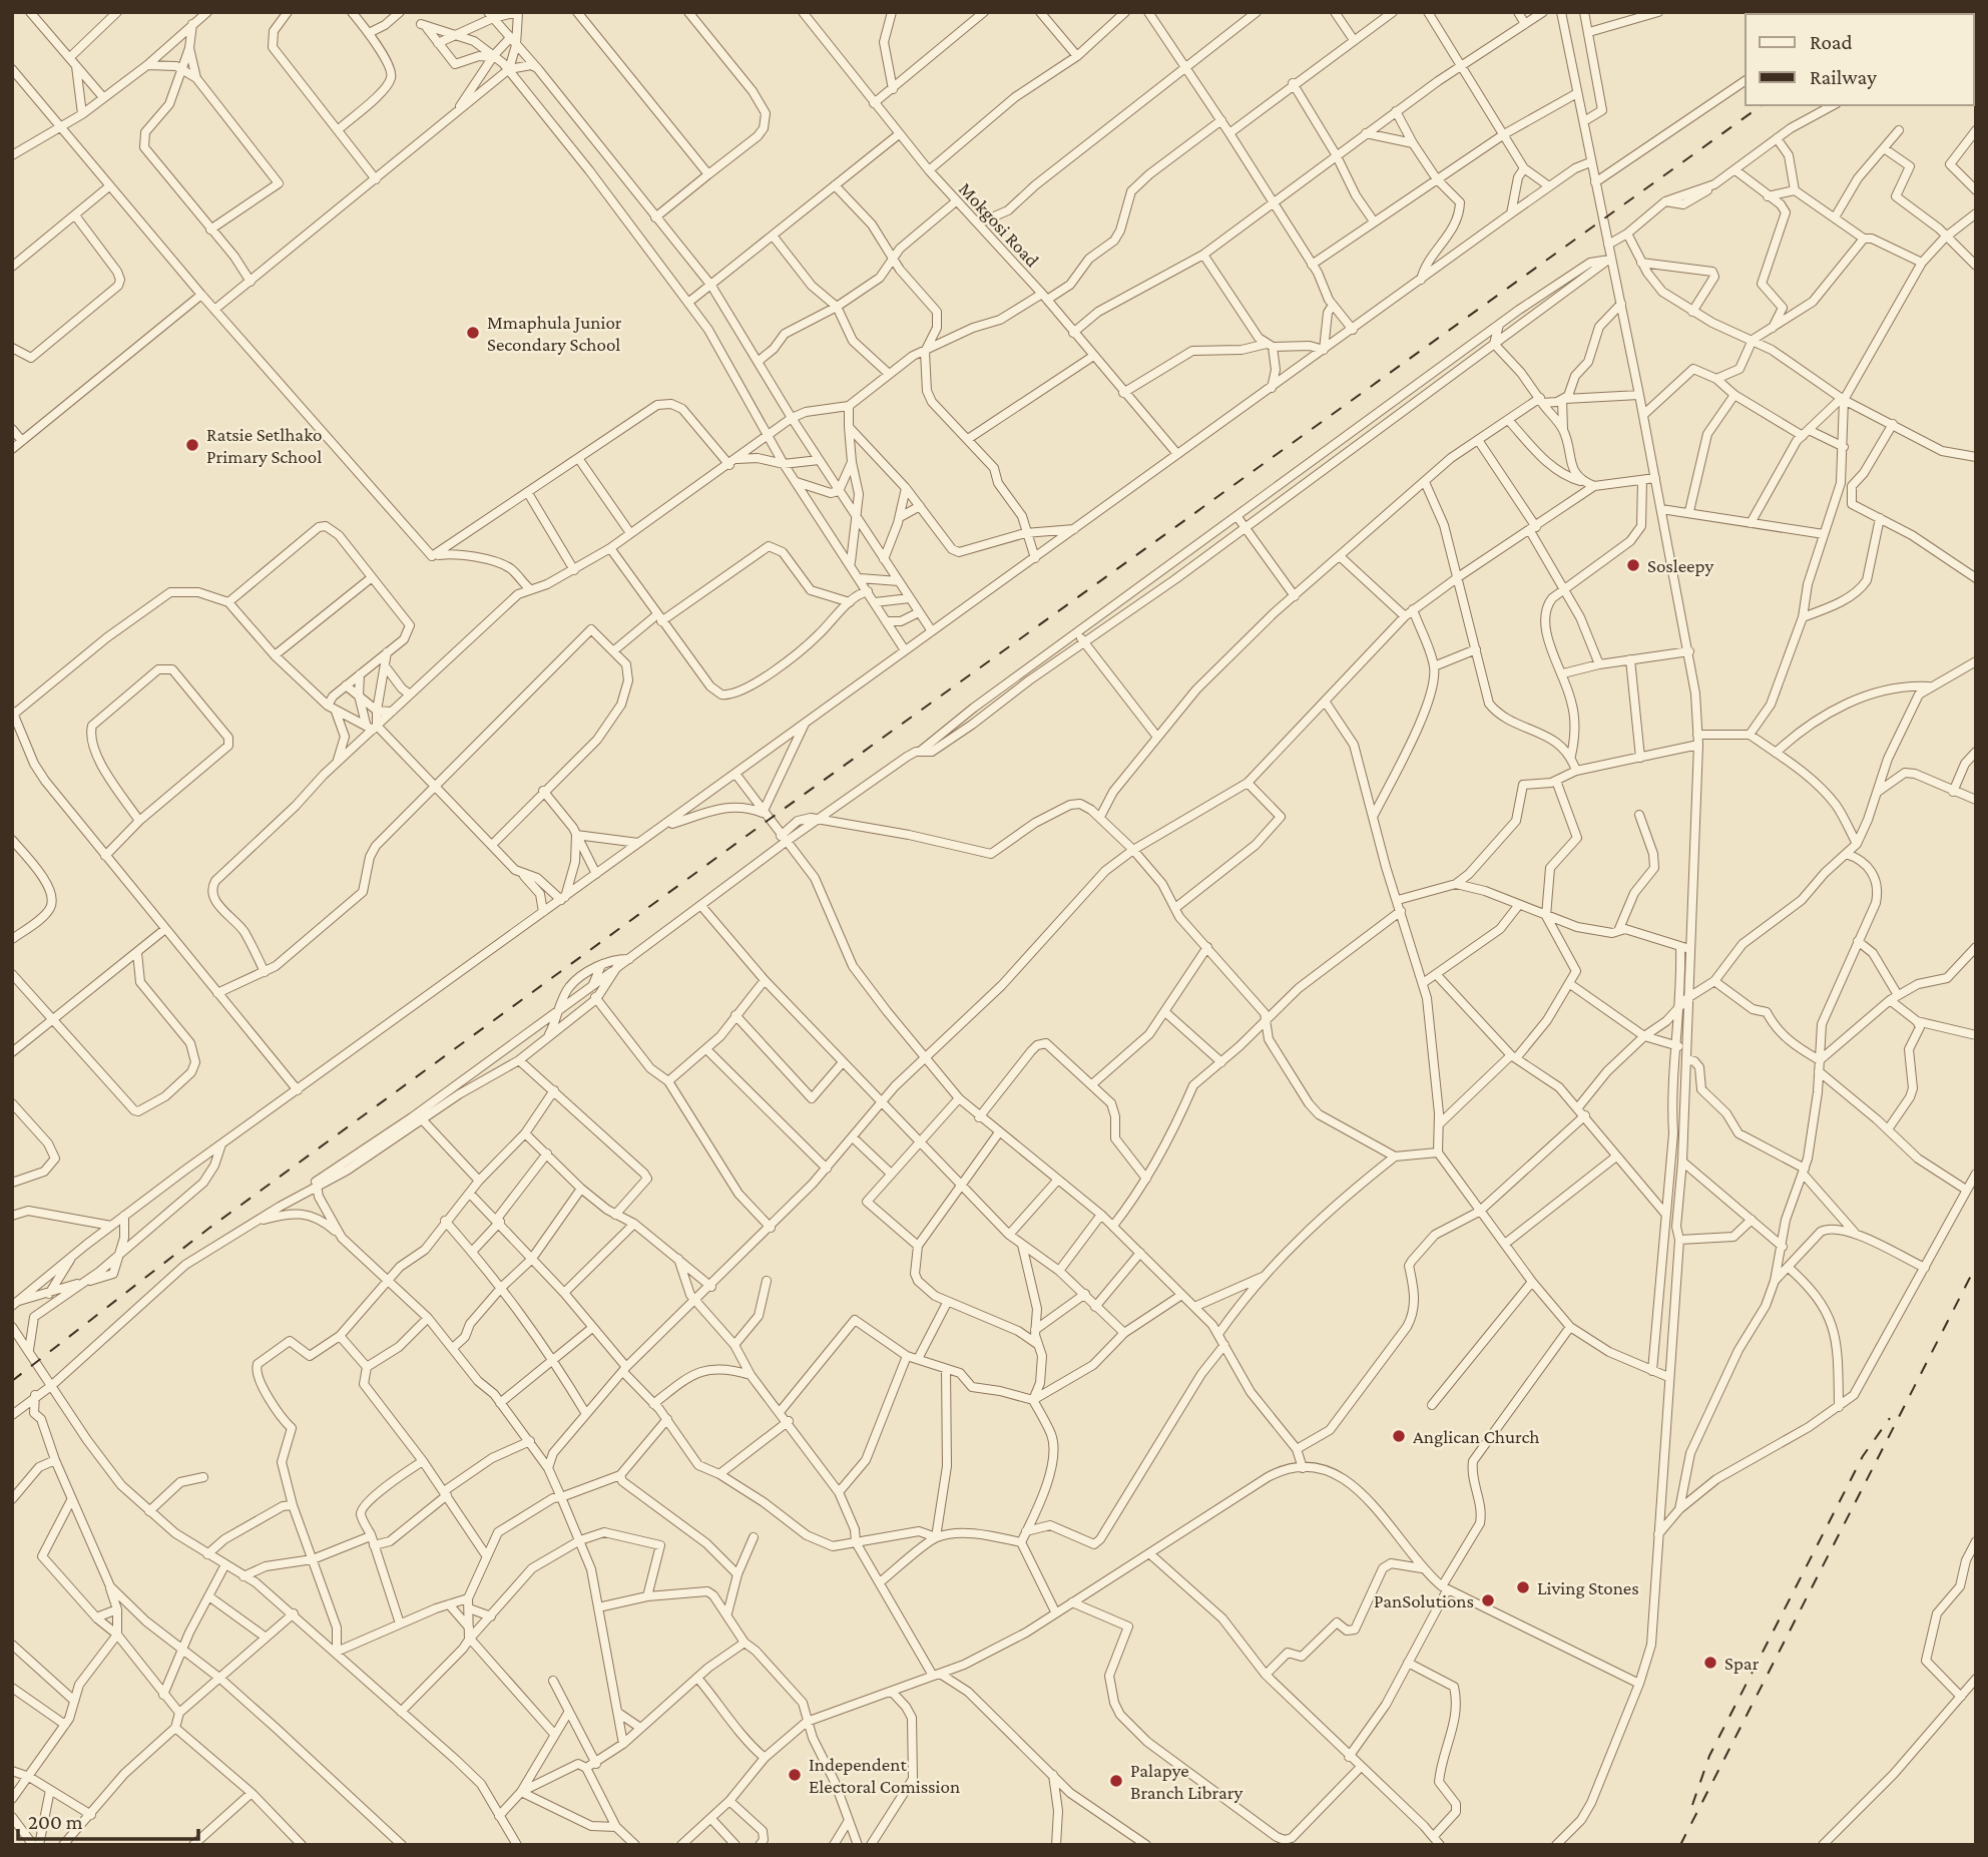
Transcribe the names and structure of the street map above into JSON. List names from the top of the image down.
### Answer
{
  "streets": {
    "street": ["Mokgosi Road"]
  },
  "places": [
    "Mmaphula Junior Secondary School",
    "Ratsie Setlhako Primary School",
    "Sosleepy",
    "Anglican Church",
    "Living Stones",
    "PanSolutions",
    "Spar",
    "Independent Electoral Comission",
    "Palapye Branch Library"
  ],
  "legend": ["Road", "Railway"],
  "scale_bar": "200 m"
}
